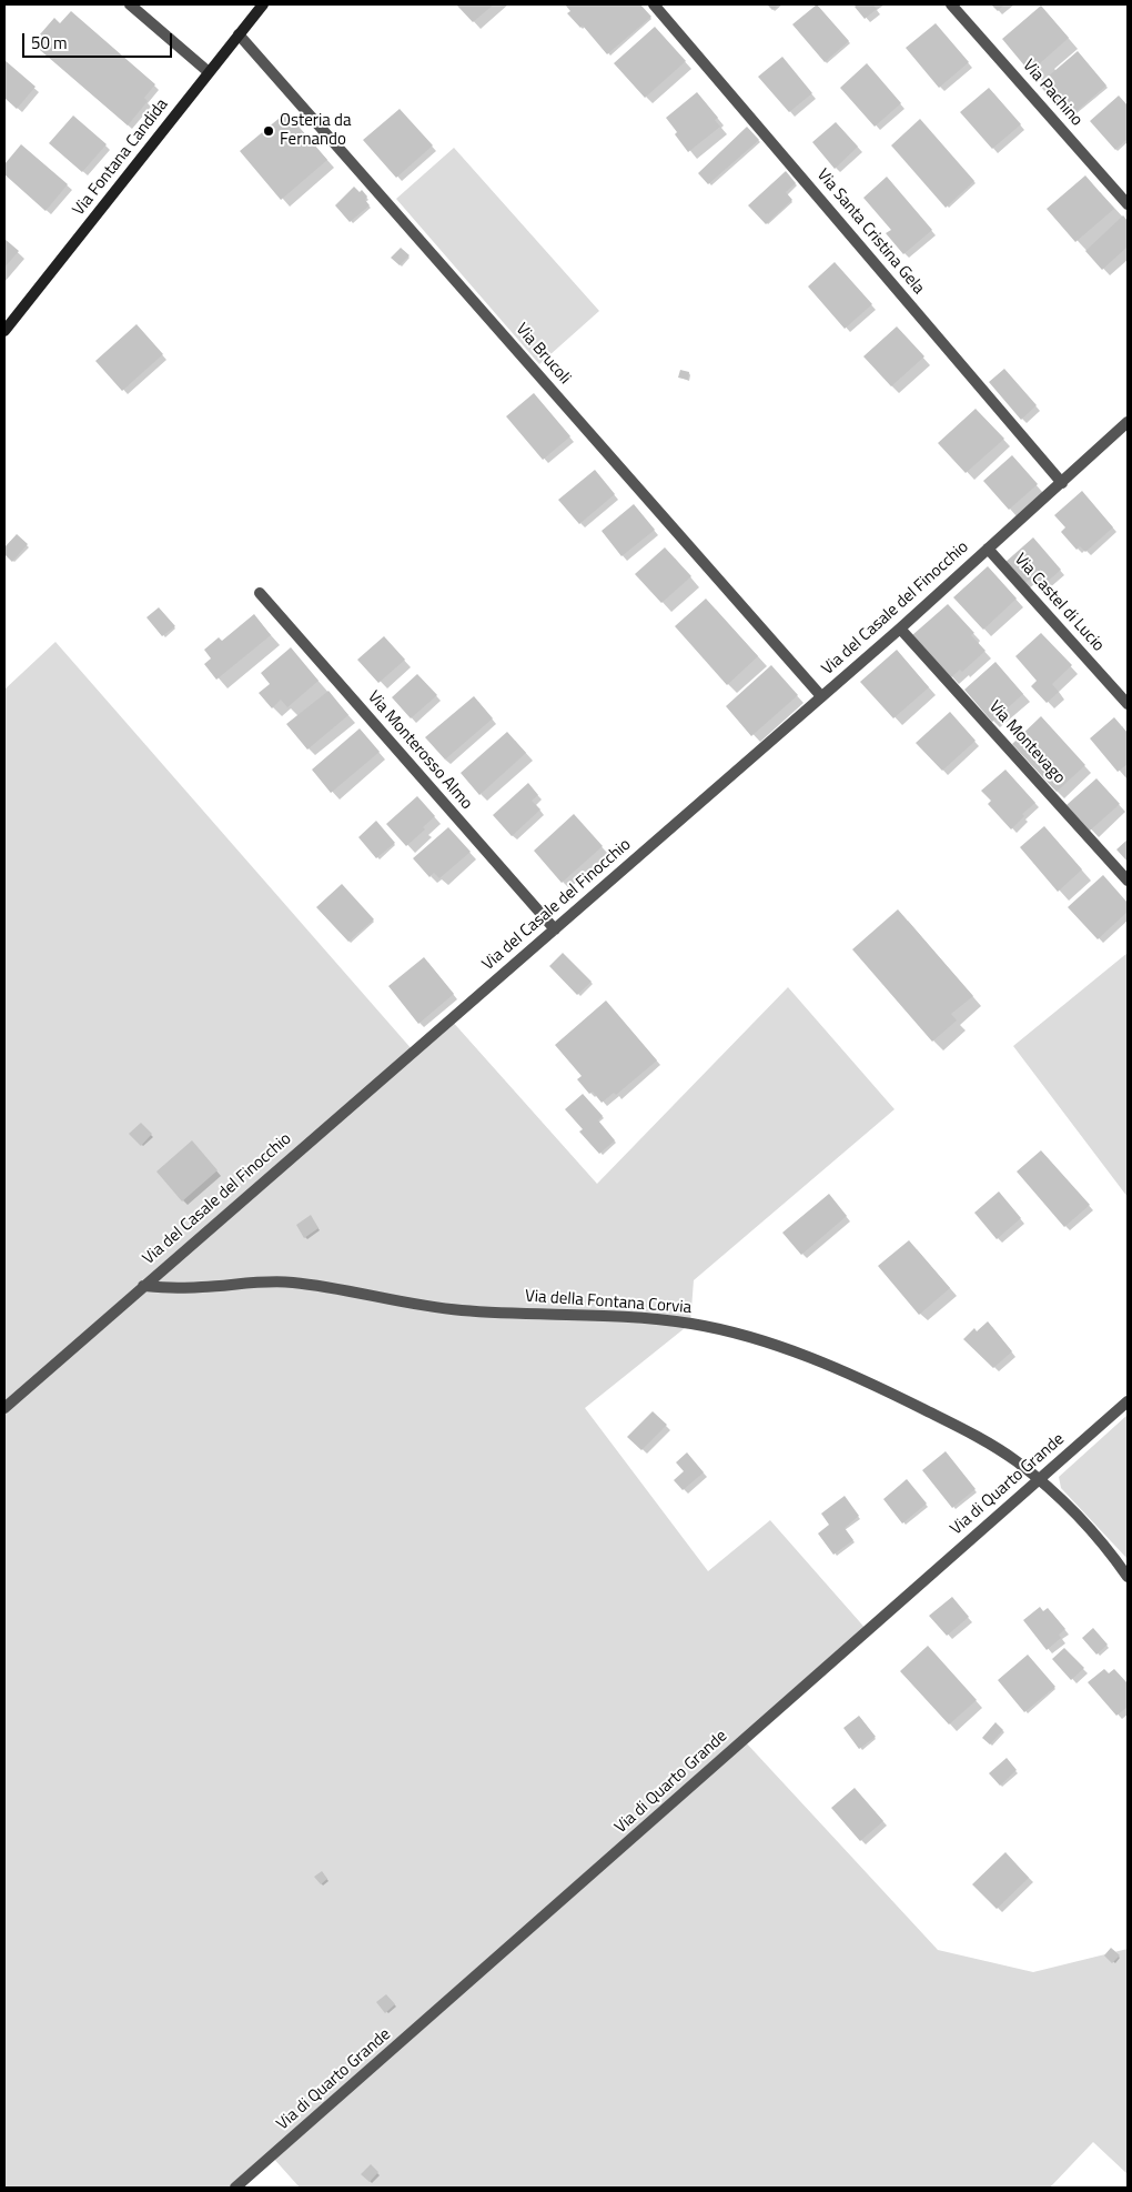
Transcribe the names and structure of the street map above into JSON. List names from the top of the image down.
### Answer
{
  "streets": {
    "main road": ["Via Fontana Candida"],
    "street": [
      "Via Pachino",
      "Via Santa Cristina Gela",
      "Via Brucoli",
      "Via Castel di Lucio",
      "Via del Casale del Finocchio",
      "Via Montevago",
      "Via Monterosso Almo",
      "Via della Fontana Corvia",
      "Via di Quarto Grande"
    ]
  },
  "crossings": [
    ["Via Fontana Candida", "Via Brucoli"],
    ["Via Santa Cristina Gela", "Via del Casale del Finocchio"],
    ["Via Brucoli", "Via del Casale del Finocchio"],
    ["Via Castel di Lucio", "Via del Casale del Finocchio"],
    ["Via del Casale del Finocchio", "Via Montevago"],
    ["Via del Casale del Finocchio", "Via Monterosso Almo"],
    ["Via del Casale del Finocchio", "Via della Fontana Corvia"],
    ["Via della Fontana Corvia", "Via di Quarto Grande"]
  ],
  "places": ["Osteria da Fernando"],
  "scale_bar": "50 m"
}
